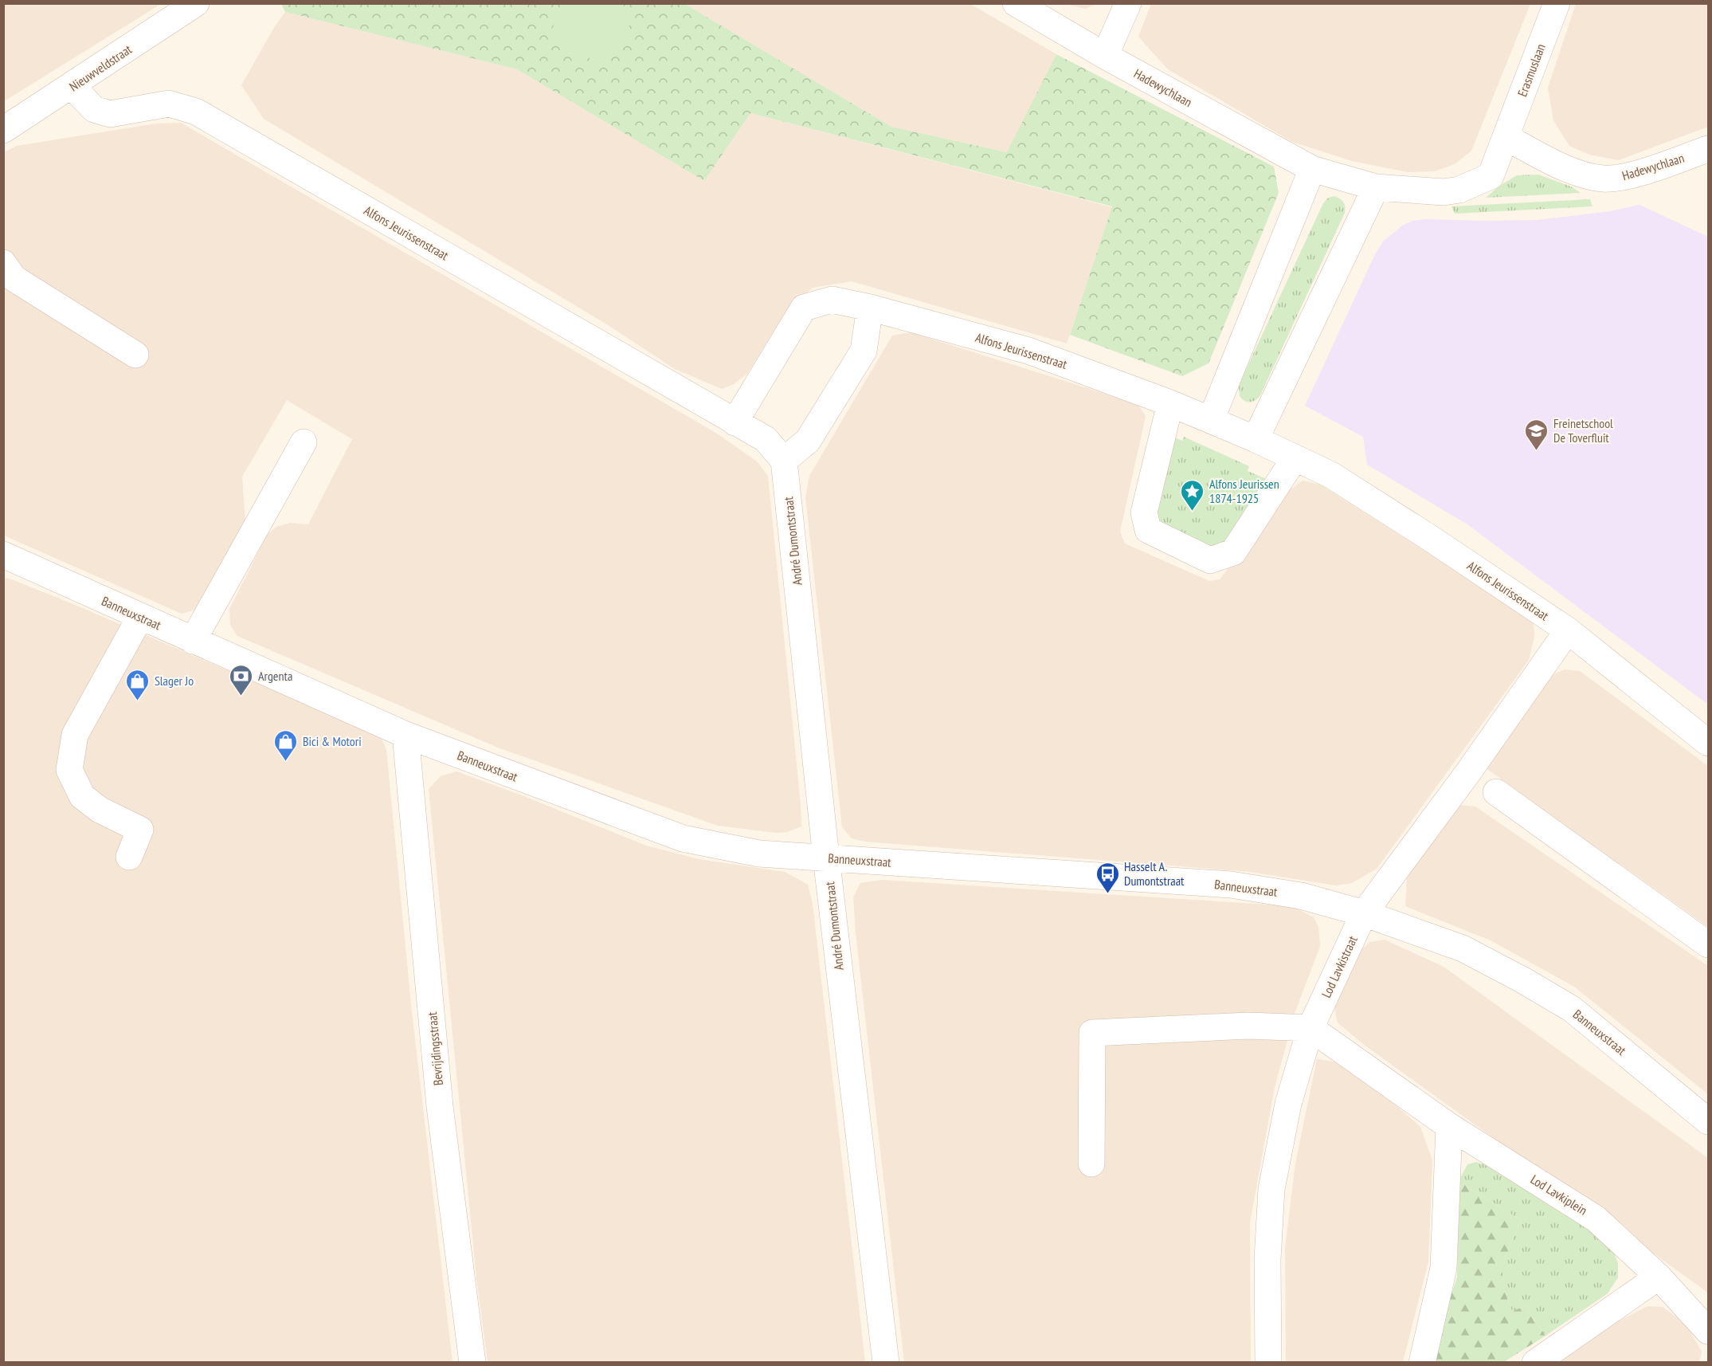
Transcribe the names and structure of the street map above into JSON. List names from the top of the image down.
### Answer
{
  "streets": {
    "street": [
      "Nieuwveldstraat",
      "Erasmuslaan",
      "Hadewychlaan",
      "Alfons Jeurissenstraat",
      "André Dumontstraat",
      "Banneuxstraat",
      "Lod Lavkistraat",
      "Bevrijdingsstraat",
      "Lod Lavkiplein"
    ]
  },
  "crossings": [
    ["Nieuwveldstraat", "Alfons Jeurissenstraat"],
    ["Erasmuslaan", "Hadewychlaan"],
    ["Alfons Jeurissenstraat", "André Dumontstraat"],
    ["Alfons Jeurissenstraat", "Lod Lavkistraat"],
    ["André Dumontstraat", "Banneuxstraat"],
    ["Banneuxstraat", "Lod Lavkistraat"],
    ["Banneuxstraat", "Bevrijdingsstraat"],
    ["Lod Lavkistraat", "Lod Lavkiplein"]
  ],
  "places": {
    "school or university": ["Freinetschool De Toverfluit"],
    "place": ["Alfons Jeurissen 1874-1925"],
    "bank": ["Argenta"],
    "shop": ["Slager Jo", "Bici & Motori"],
    "bus stop": ["Hasselt A. Dumontstraat"]
  }
}
